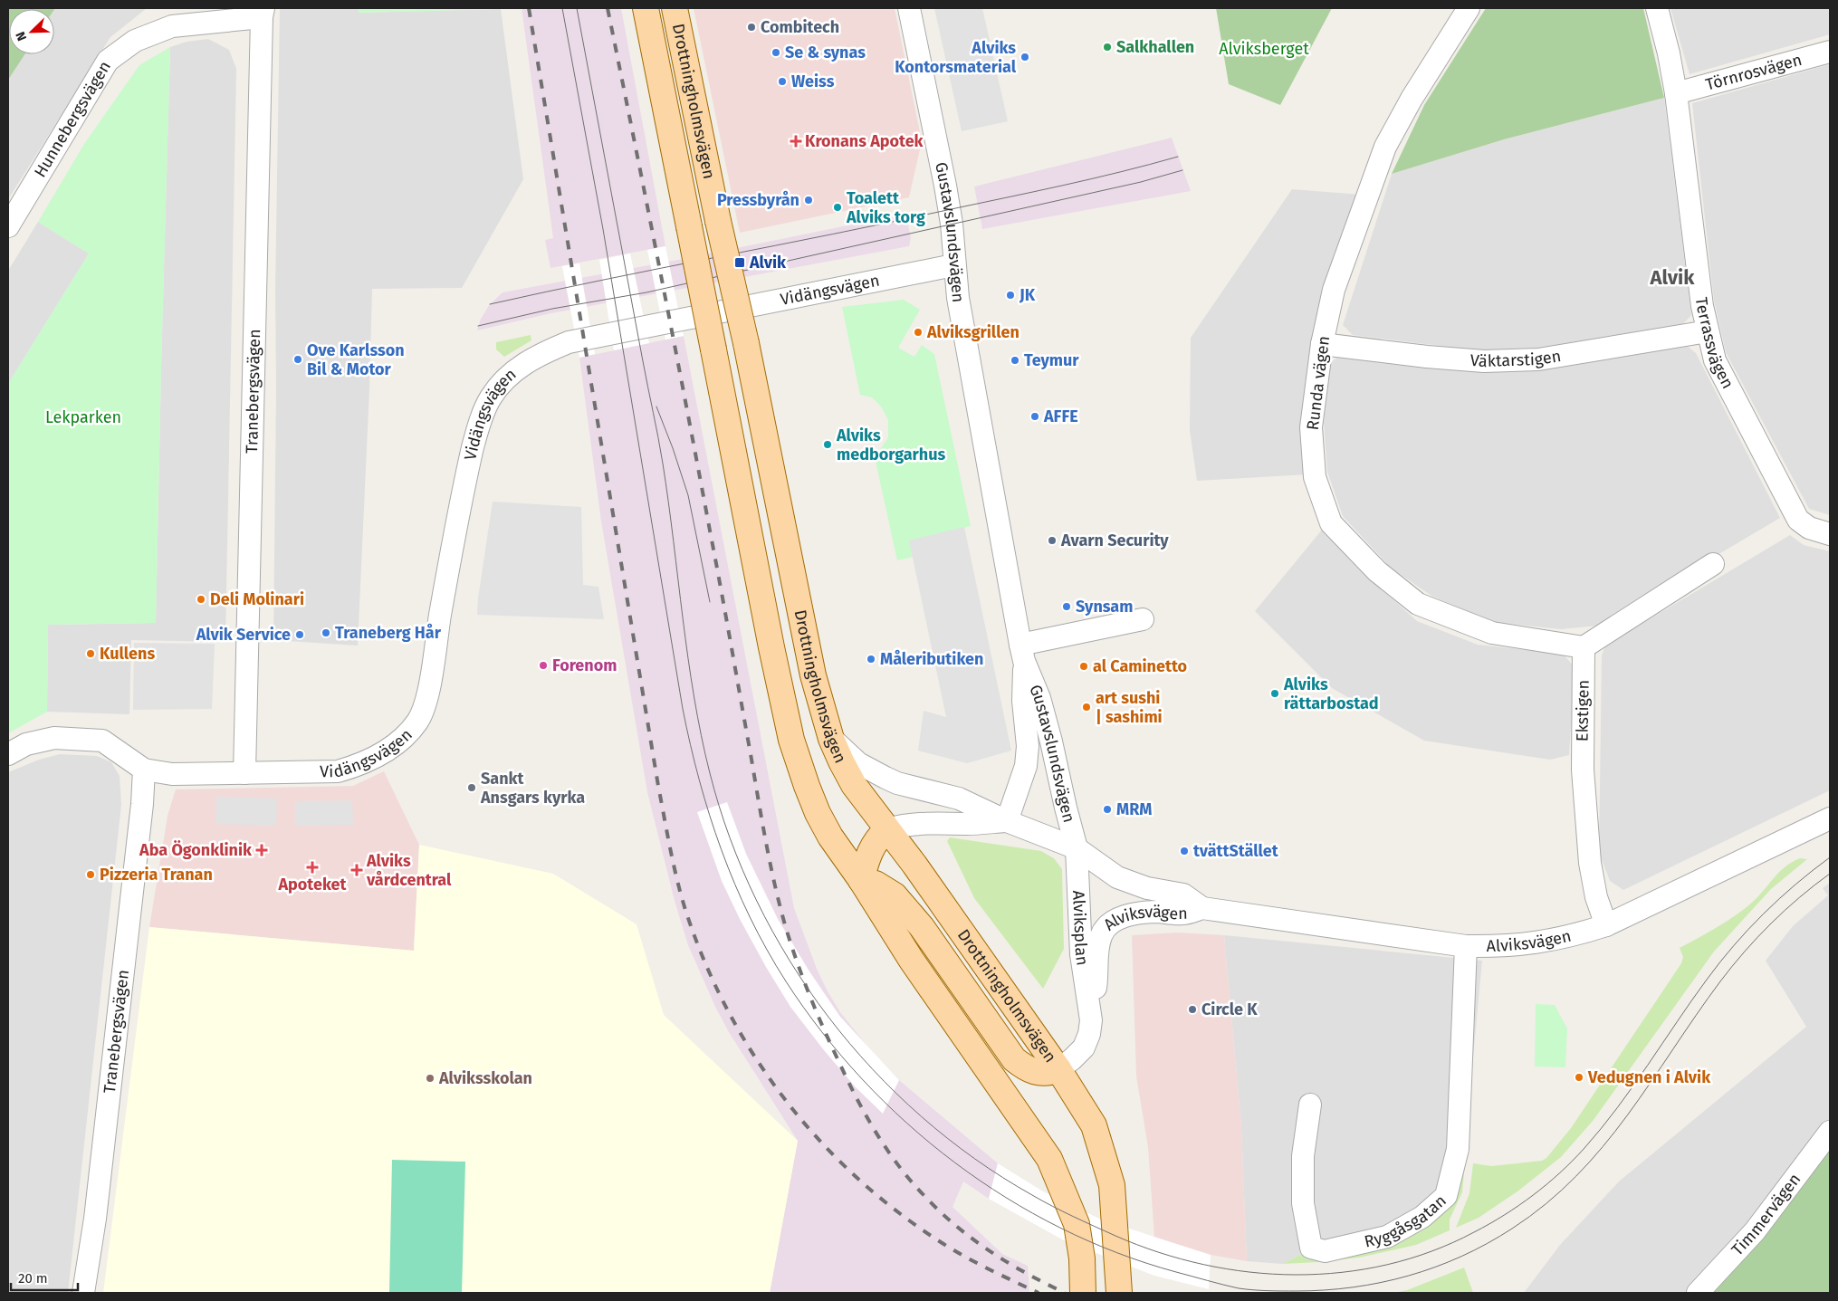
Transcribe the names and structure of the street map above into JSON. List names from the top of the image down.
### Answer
{
  "streets": {
    "main road": ["Drottningholmsvägen"],
    "street": [
      "Törnrosvägen",
      "Hunnebergsvägen",
      "Gustavslundsvägen",
      "Vidängsvägen",
      "Terrassvägen",
      "Väktarstigen",
      "Runda vägen",
      "Tranebergsvägen",
      "Ekstigen",
      "Alviksvägen",
      "Alviksplan",
      "Timmervägen",
      "Ryggåsgatan"
    ]
  },
  "crossings": [
    ["Törnrosvägen", "Terrassvägen"],
    ["Drottningholmsvägen", "Alviksplan"],
    ["Hunnebergsvägen", "Tranebergsvägen"],
    ["Gustavslundsvägen", "Vidängsvägen"],
    ["Gustavslundsvägen", "Alviksvägen"],
    ["Gustavslundsvägen", "Alviksplan"],
    ["Vidängsvägen", "Tranebergsvägen"],
    ["Terrassvägen", "Väktarstigen"],
    ["Väktarstigen", "Runda vägen"],
    ["Runda vägen", "Ekstigen"],
    ["Ekstigen", "Alviksvägen"],
    ["Alviksvägen", "Alviksplan"],
    ["Alviksvägen", "Ryggåsgatan"]
  ],
  "districts": ["Alvik"],
  "parks": ["Alviksberget", "Lekparken"],
  "places": {
    "other": [
      "Combitech",
      "Salkhallen",
      "Se & synas",
      "Alviks Kontorsmaterial",
      "Weiss",
      "Pressbyrån",
      "Toalett Alviks torg",
      "JK",
      "Alviksgrillen",
      "Ove Karlsson Bil & Motor",
      "Teymur",
      "AFFE",
      "Alviks medborgarhus",
      "Avarn Security",
      "Deli Molinari",
      "Synsam",
      "Traneberg Hår",
      "Alvik Service",
      "Kullens",
      "Måleributiken",
      "Forenom",
      "al Caminetto",
      "Alviks rättarbostad",
      "art sushi | sashimi",
      "Sankt Ansgars kyrka",
      "MRM",
      "tvättStället",
      "Pizzeria Tranan",
      "Circle K",
      "Vedugnen i Alvik",
      "Alviksskolan"
    ],
    "health": [
      "Kronans Apotek",
      "Aba Ögonklinik",
      "Apoteket",
      "Alviks vårdcentral"
    ],
    "transit": ["Alvik"]
  },
  "scale_bar": "20 m",
  "north": "bottom left"
}
